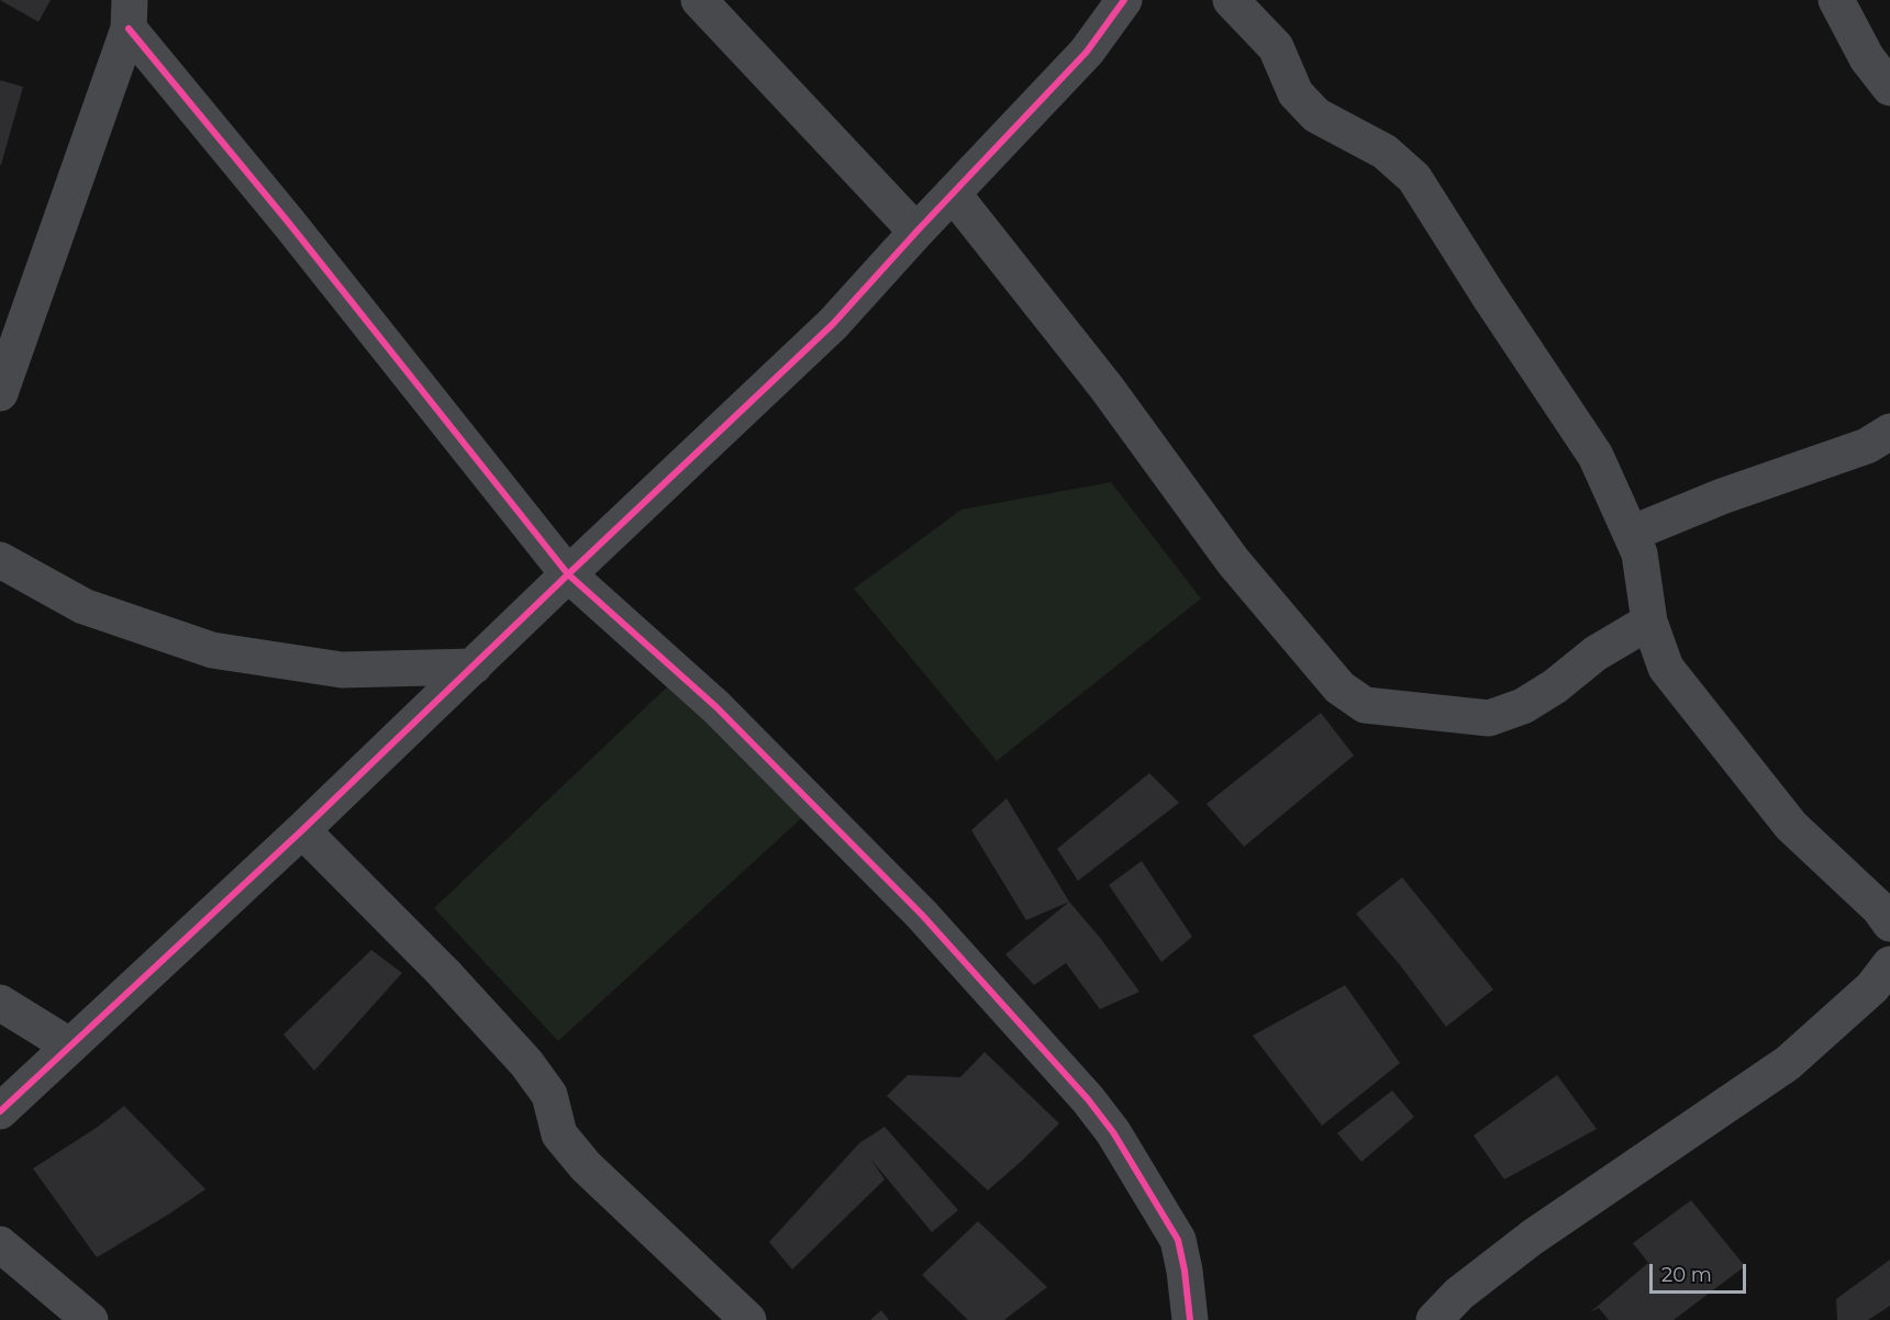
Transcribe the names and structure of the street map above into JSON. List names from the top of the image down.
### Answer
{
  "scale_bar": "20 m"
}
